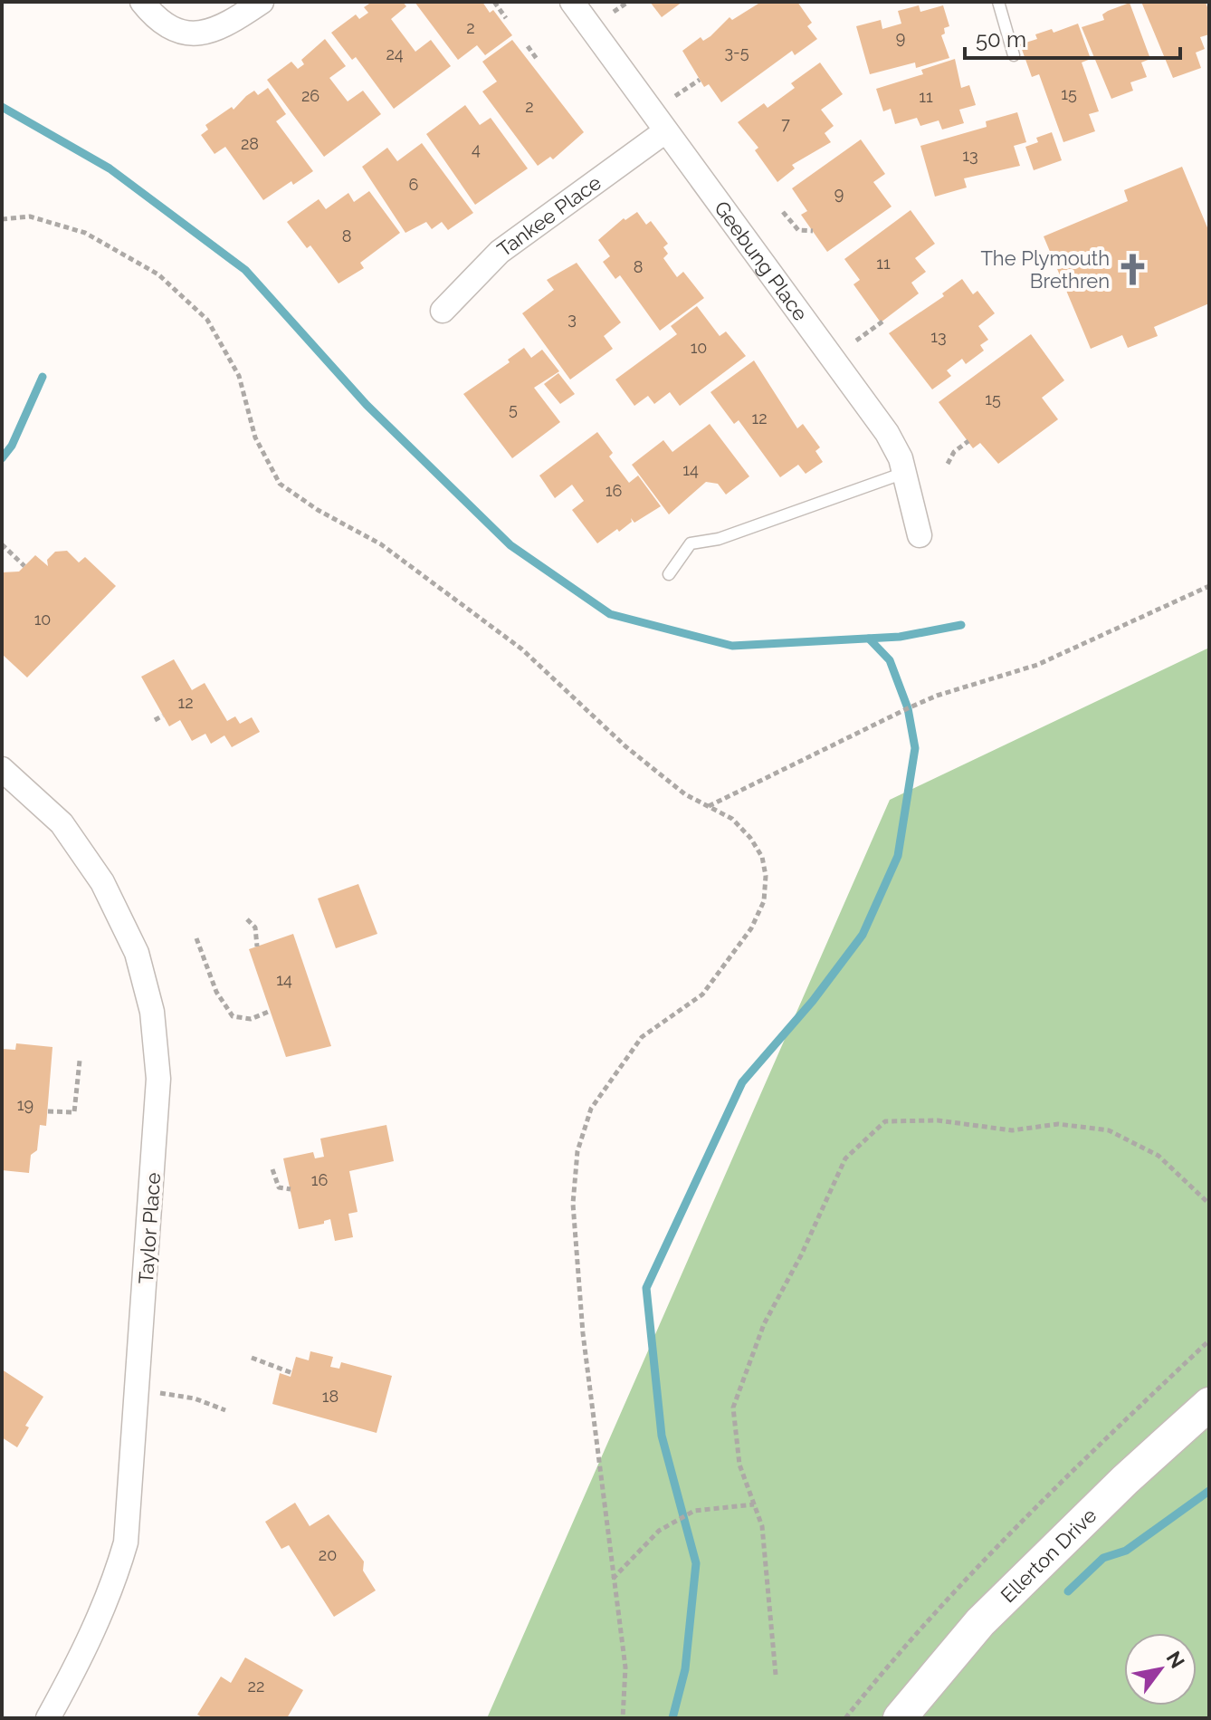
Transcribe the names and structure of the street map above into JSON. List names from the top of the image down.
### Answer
{
  "streets": {
    "main road": ["Ellerton Drive"],
    "street": ["Tankee Place", "Geebung Place", "Taylor Place"]
  },
  "crossings": [
    ["Tankee Place", "Geebung Place"]
  ],
  "places": {
    "church": ["The Plymouth Brethren"]
  },
  "house_numbers": [
    "2",
    "9",
    "3-5",
    "24",
    "15",
    "26",
    "11",
    "2",
    "7",
    "28",
    "4",
    "13",
    "6",
    "9",
    "8",
    "11",
    "8",
    "3",
    "13",
    "10",
    "15",
    "5",
    "12",
    "14",
    "16",
    "10",
    "12",
    "14",
    "19",
    "16",
    "18",
    "20",
    "22"
  ],
  "scale_bar": "50 m",
  "north": "top right"
}
